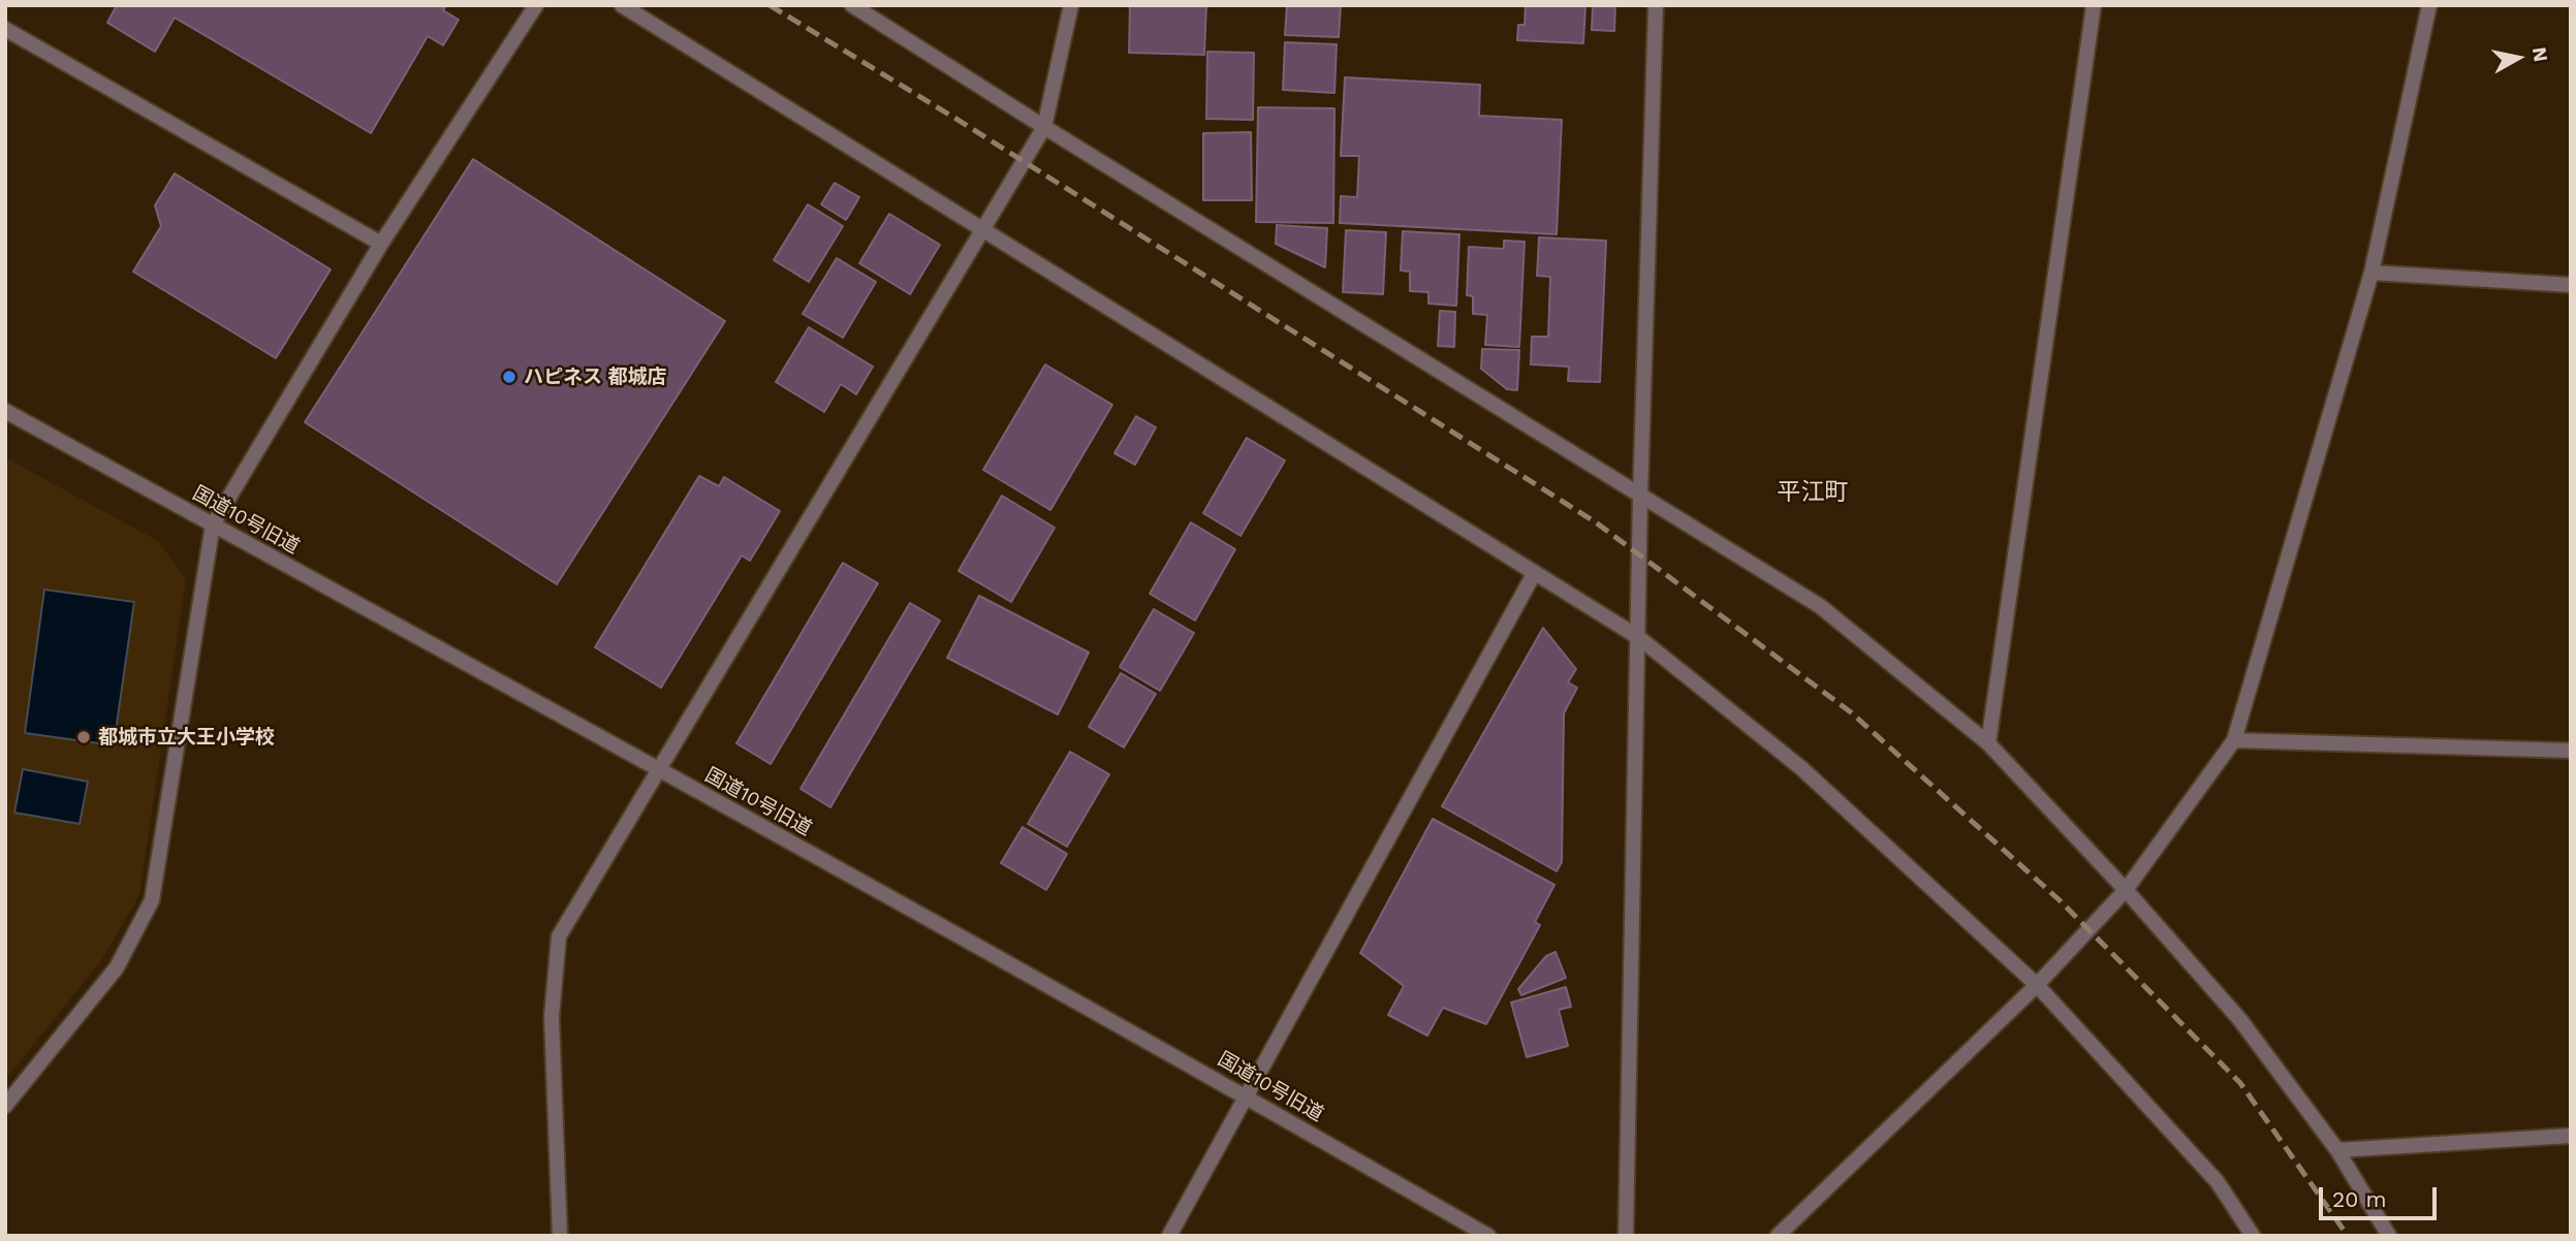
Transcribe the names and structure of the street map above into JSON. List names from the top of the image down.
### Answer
{
  "streets": {
    "street": ["国道10号旧道"]
  },
  "districts": ["平江町"],
  "places": ["ハピネス 都城店", "都城市立大王小学校"],
  "scale_bar": "20 m",
  "north": "right"
}
